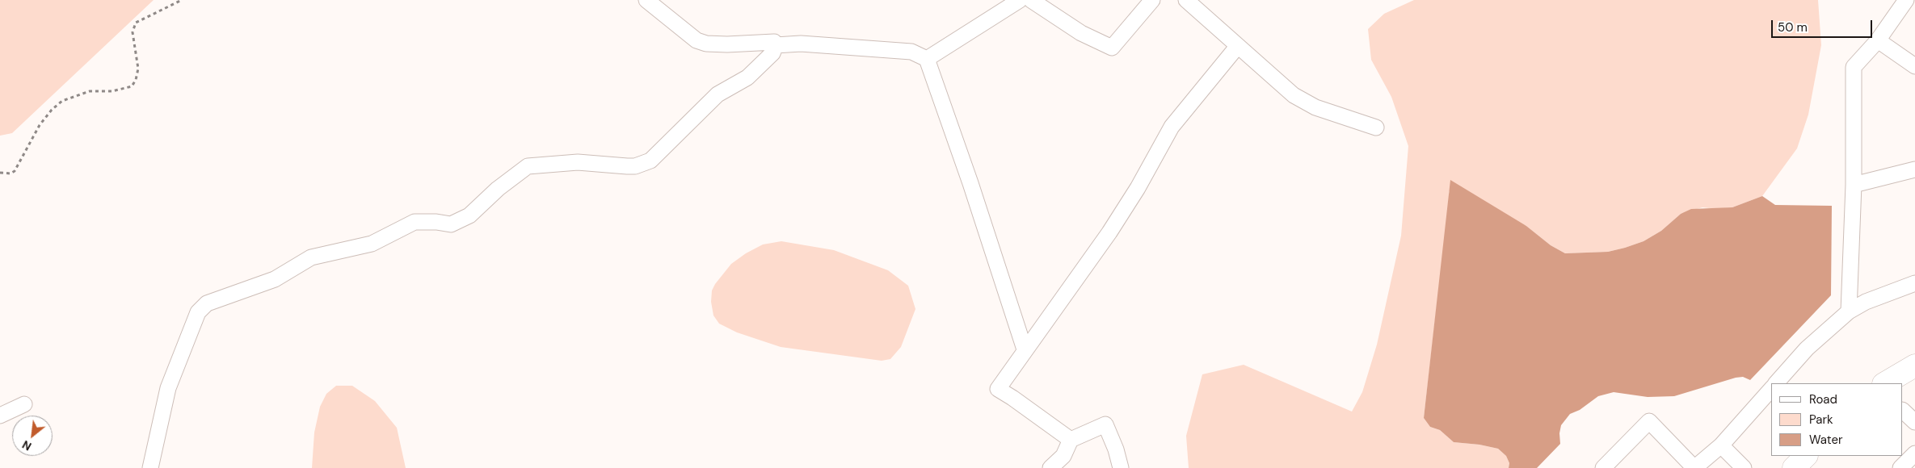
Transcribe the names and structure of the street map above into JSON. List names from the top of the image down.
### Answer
{
  "legend": ["Road", "Park", "Water"],
  "scale_bar": "50 m",
  "north": "bottom left"
}
